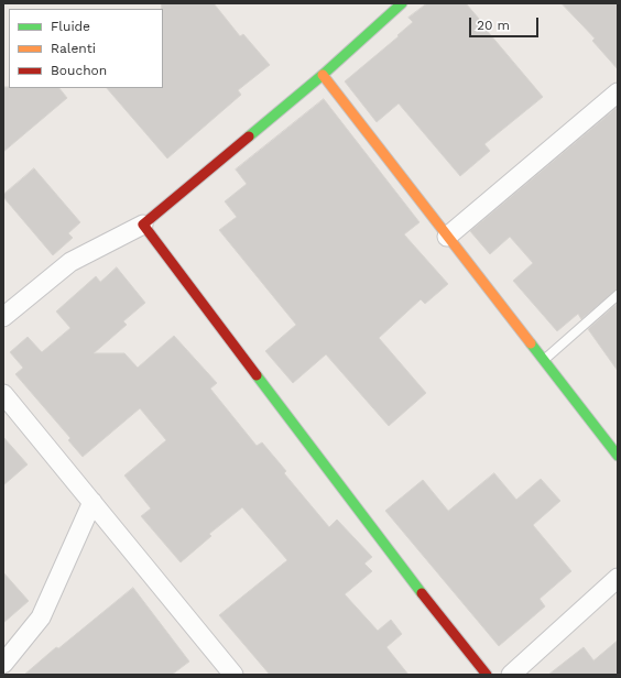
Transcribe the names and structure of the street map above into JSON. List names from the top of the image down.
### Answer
{
  "legend": ["Fluide", "Ralenti", "Bouchon"],
  "scale_bar": "20 m"
}
